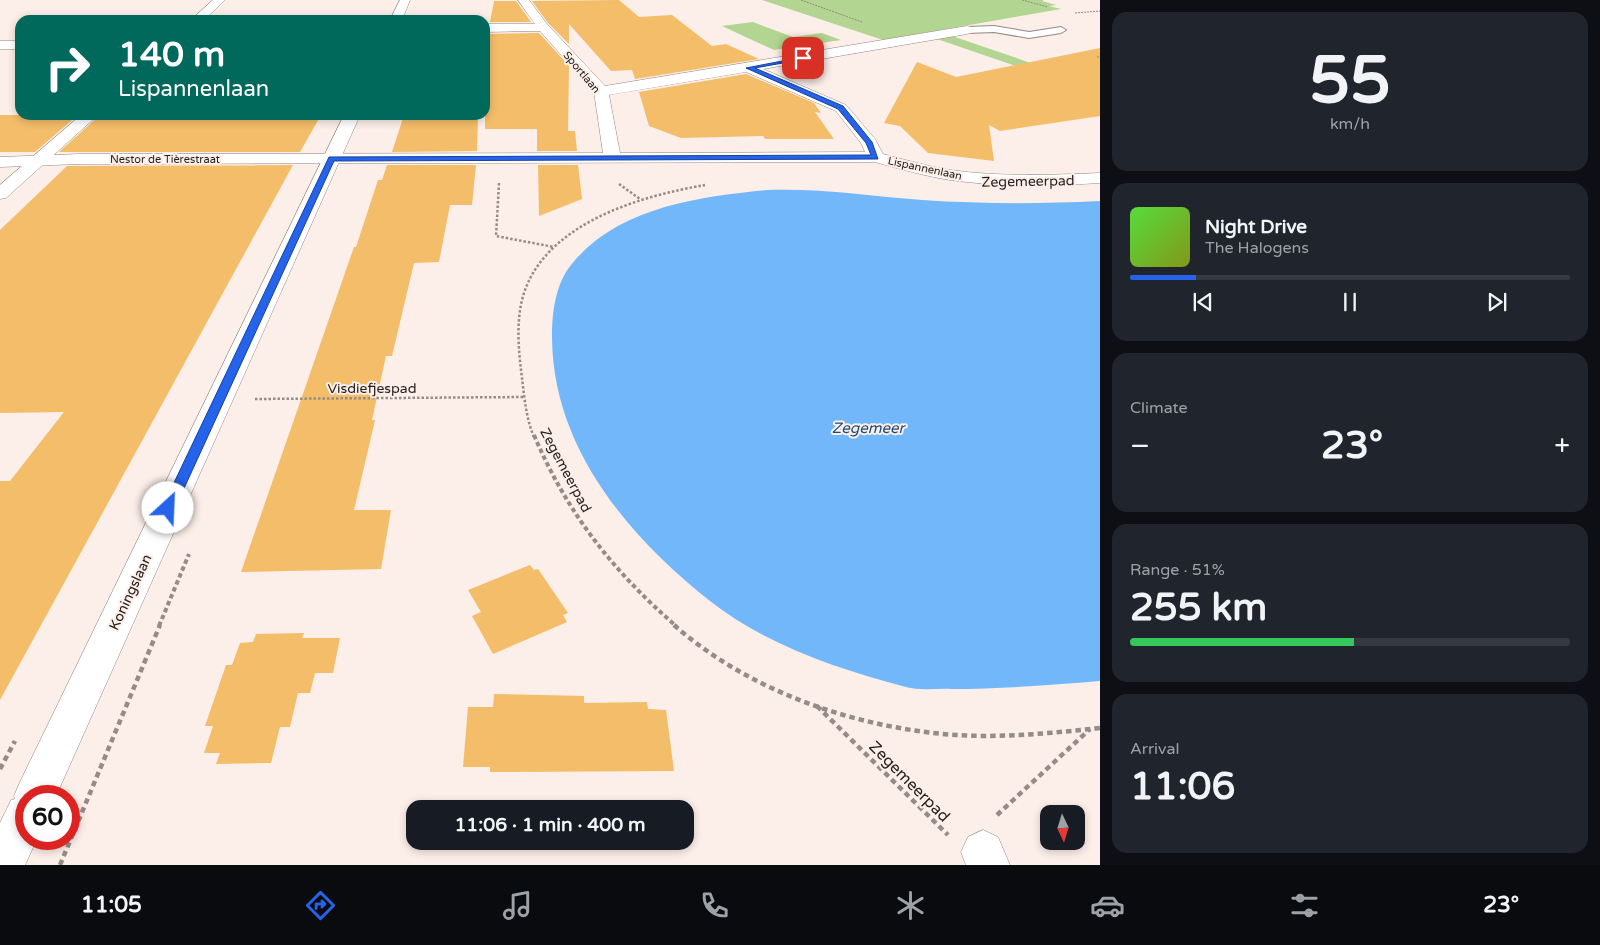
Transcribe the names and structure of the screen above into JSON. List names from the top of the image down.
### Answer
{
  "streets": {
    "street": [
      "Sportlaan",
      "Nestor de Tièrestraat",
      "Lispannenlaan",
      "Koningslaan"
    ],
    "path": ["Zegemeerpad", "Visdiefjespad"]
  },
  "crossings": [
    ["Sportlaan", "Lispannenlaan"],
    ["Nestor de Tièrestraat", "Lispannenlaan"],
    ["Nestor de Tièrestraat", "Koningslaan"],
    ["Lispannenlaan", "Koningslaan"],
    ["Zegemeerpad", "Visdiefjespad"],
    ["Visdiefjespad", "Koningslaan"]
  ],
  "water": ["Zegemeer"],
  "north": "bottom",
  "page": {
    "tile": [
      ["55", "km/h"],
      "Climate",
      ["Range · 51%", "255 km"],
      ["Arrival", "11:06"]
    ],
    "turn": ["140 m", "Lispannenlaan"],
    "song": ["Night Drive", "The Halogens"],
    "heat": ["−", "23°", "+"],
    "limit": "60",
    "trip": "11:06 · 1 min · 400 m",
    "tabs": ["11:05", "23°"]
  }
}
